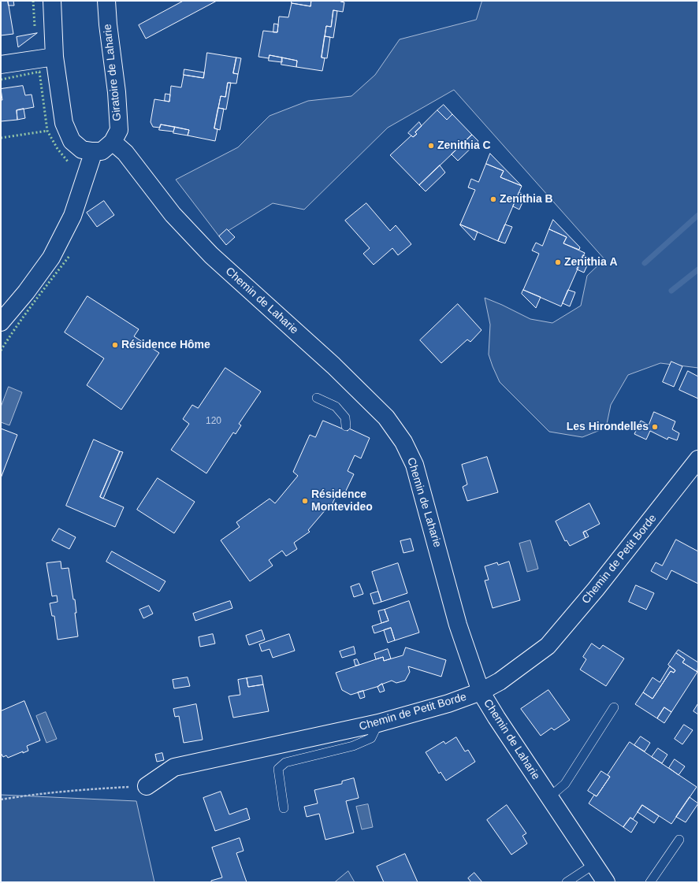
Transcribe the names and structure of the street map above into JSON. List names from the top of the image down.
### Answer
{
  "streets": {
    "street": ["Giratoire de Laharie", "Chemin de Laharie", "Chemin de Petit Borde"]
  },
  "crossings": [
    ["Giratoire de Laharie", "Chemin de Laharie"],
    ["Chemin de Laharie", "Chemin de Petit Borde"]
  ],
  "places": [
    "Zenithia C",
    "Zenithia B",
    "Zenithia A",
    "Résidence Hôme",
    "Les Hirondelles",
    "Résidence Montevideo"
  ],
  "house_numbers": ["120"]
}
